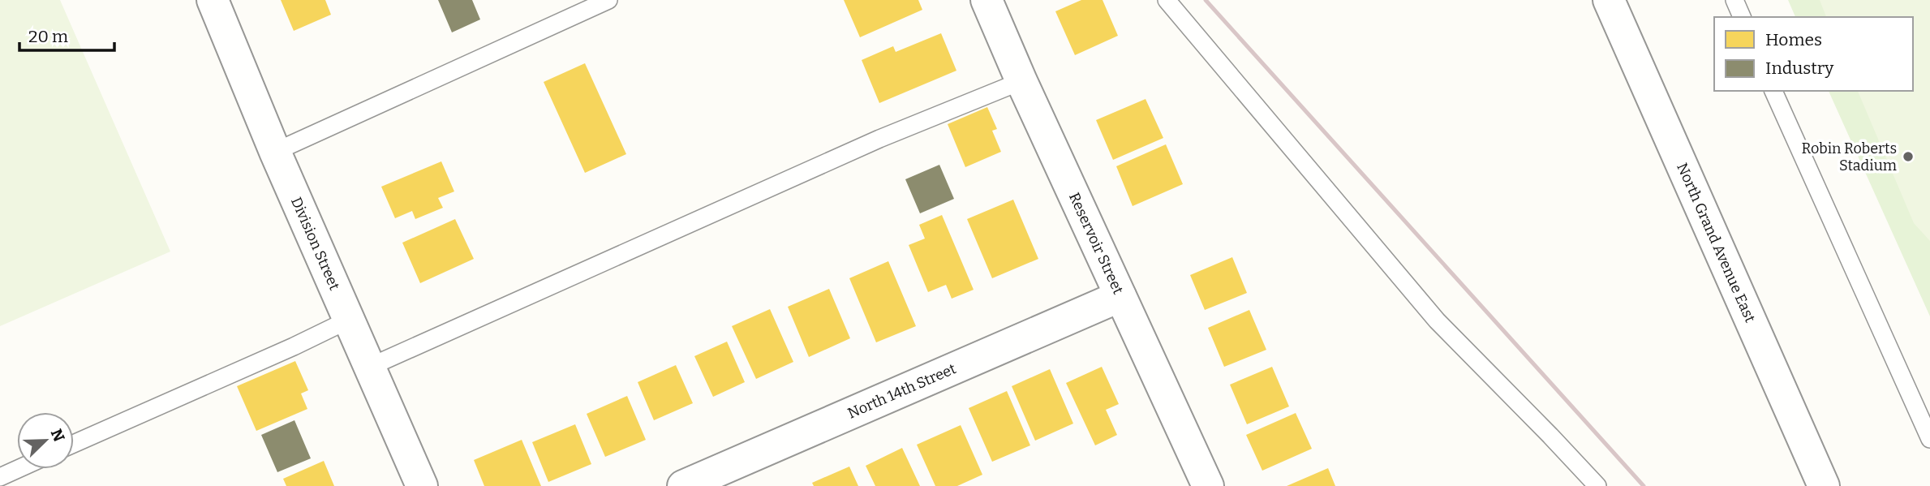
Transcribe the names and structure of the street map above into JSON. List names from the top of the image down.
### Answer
{
  "streets": {
    "street": [
      "Division Street",
      "Reservoir Street",
      "North Grand Avenue East",
      "North 14th Street"
    ]
  },
  "crossings": [
    ["Reservoir Street", "North 14th Street"]
  ],
  "places": ["Robin Roberts Stadium"],
  "legend": ["Homes", "Industry"],
  "scale_bar": "20 m",
  "north": "top right"
}
